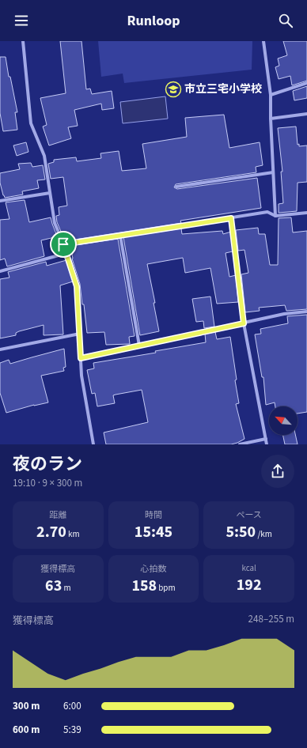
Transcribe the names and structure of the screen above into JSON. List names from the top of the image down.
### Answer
{
  "places": {
    "school or university": ["市立三宅小学校"]
  },
  "north": "top left",
  "page": {
    "header": "Runloop",
    "heading": ["夜のラン", "19:10 · 9 × 300 m"],
    "stats": [
      ["距離", "2.70 km"],
      ["時間", "15:45"],
      ["ペース", "5:50 /km"],
      ["獲得標高", "63 m"],
      ["心拍数", "158 bpm"],
      ["kcal", "192"]
    ],
    "chart": ["獲得標高", "248–255 m"],
    "list": [
      {
        "name": "300 m",
        "note": "6:00"
      },
      {
        "name": "600 m",
        "note": "5:39"
      }
    ]
  }
}
